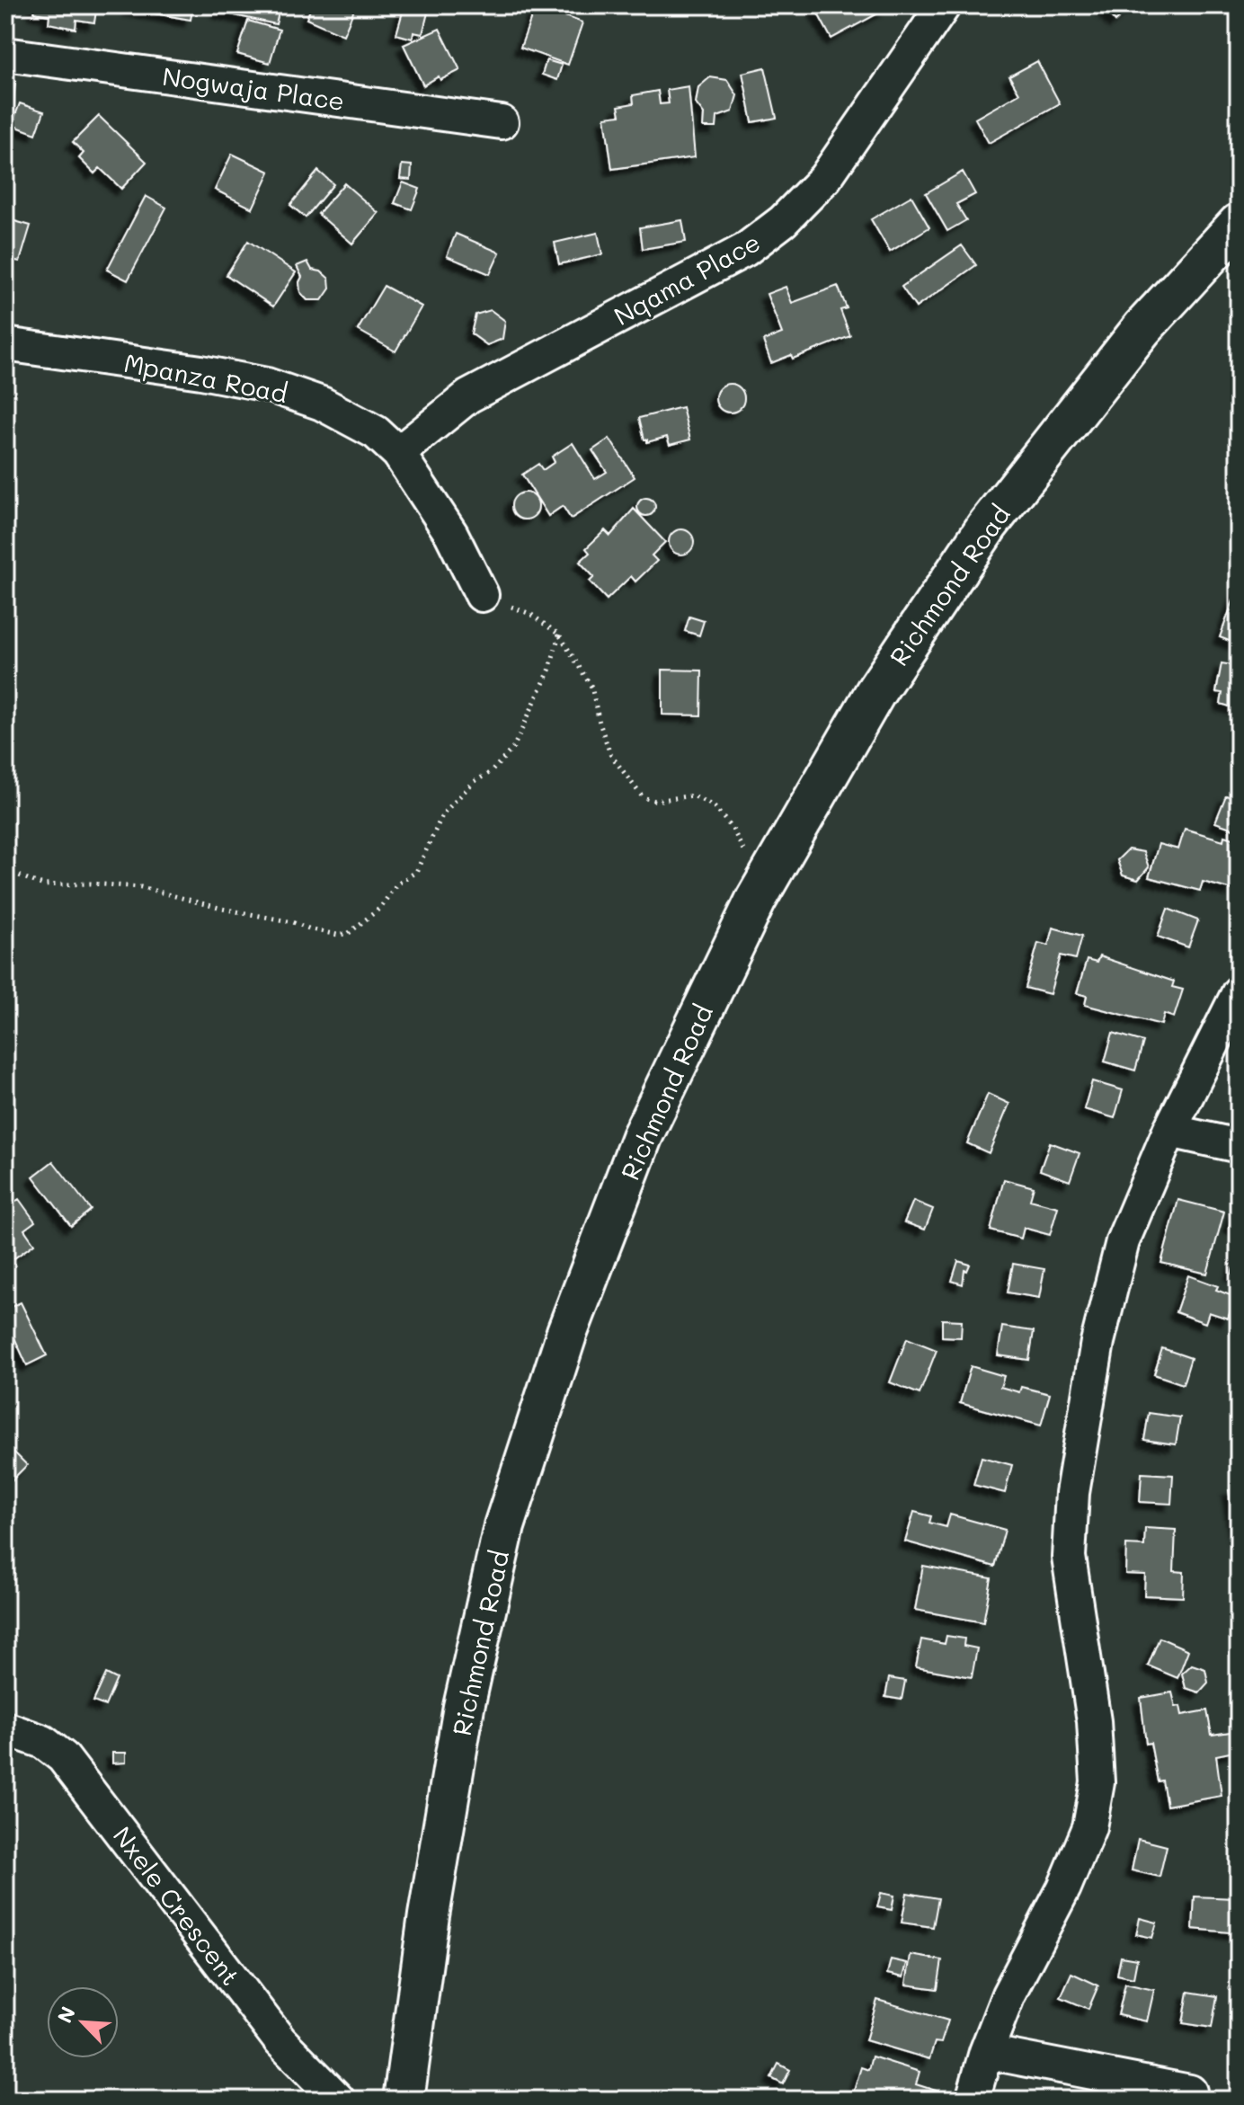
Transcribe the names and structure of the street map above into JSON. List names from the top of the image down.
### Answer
{
  "streets": {
    "highway": ["Richmond Road"],
    "street": [
      "Nogwaja Place",
      "Nqama Place",
      "Mpanza Road",
      "Nxele Crescent"
    ]
  },
  "crossings": [
    ["Nqama Place", "Mpanza Road"]
  ],
  "north": "top left"
}
